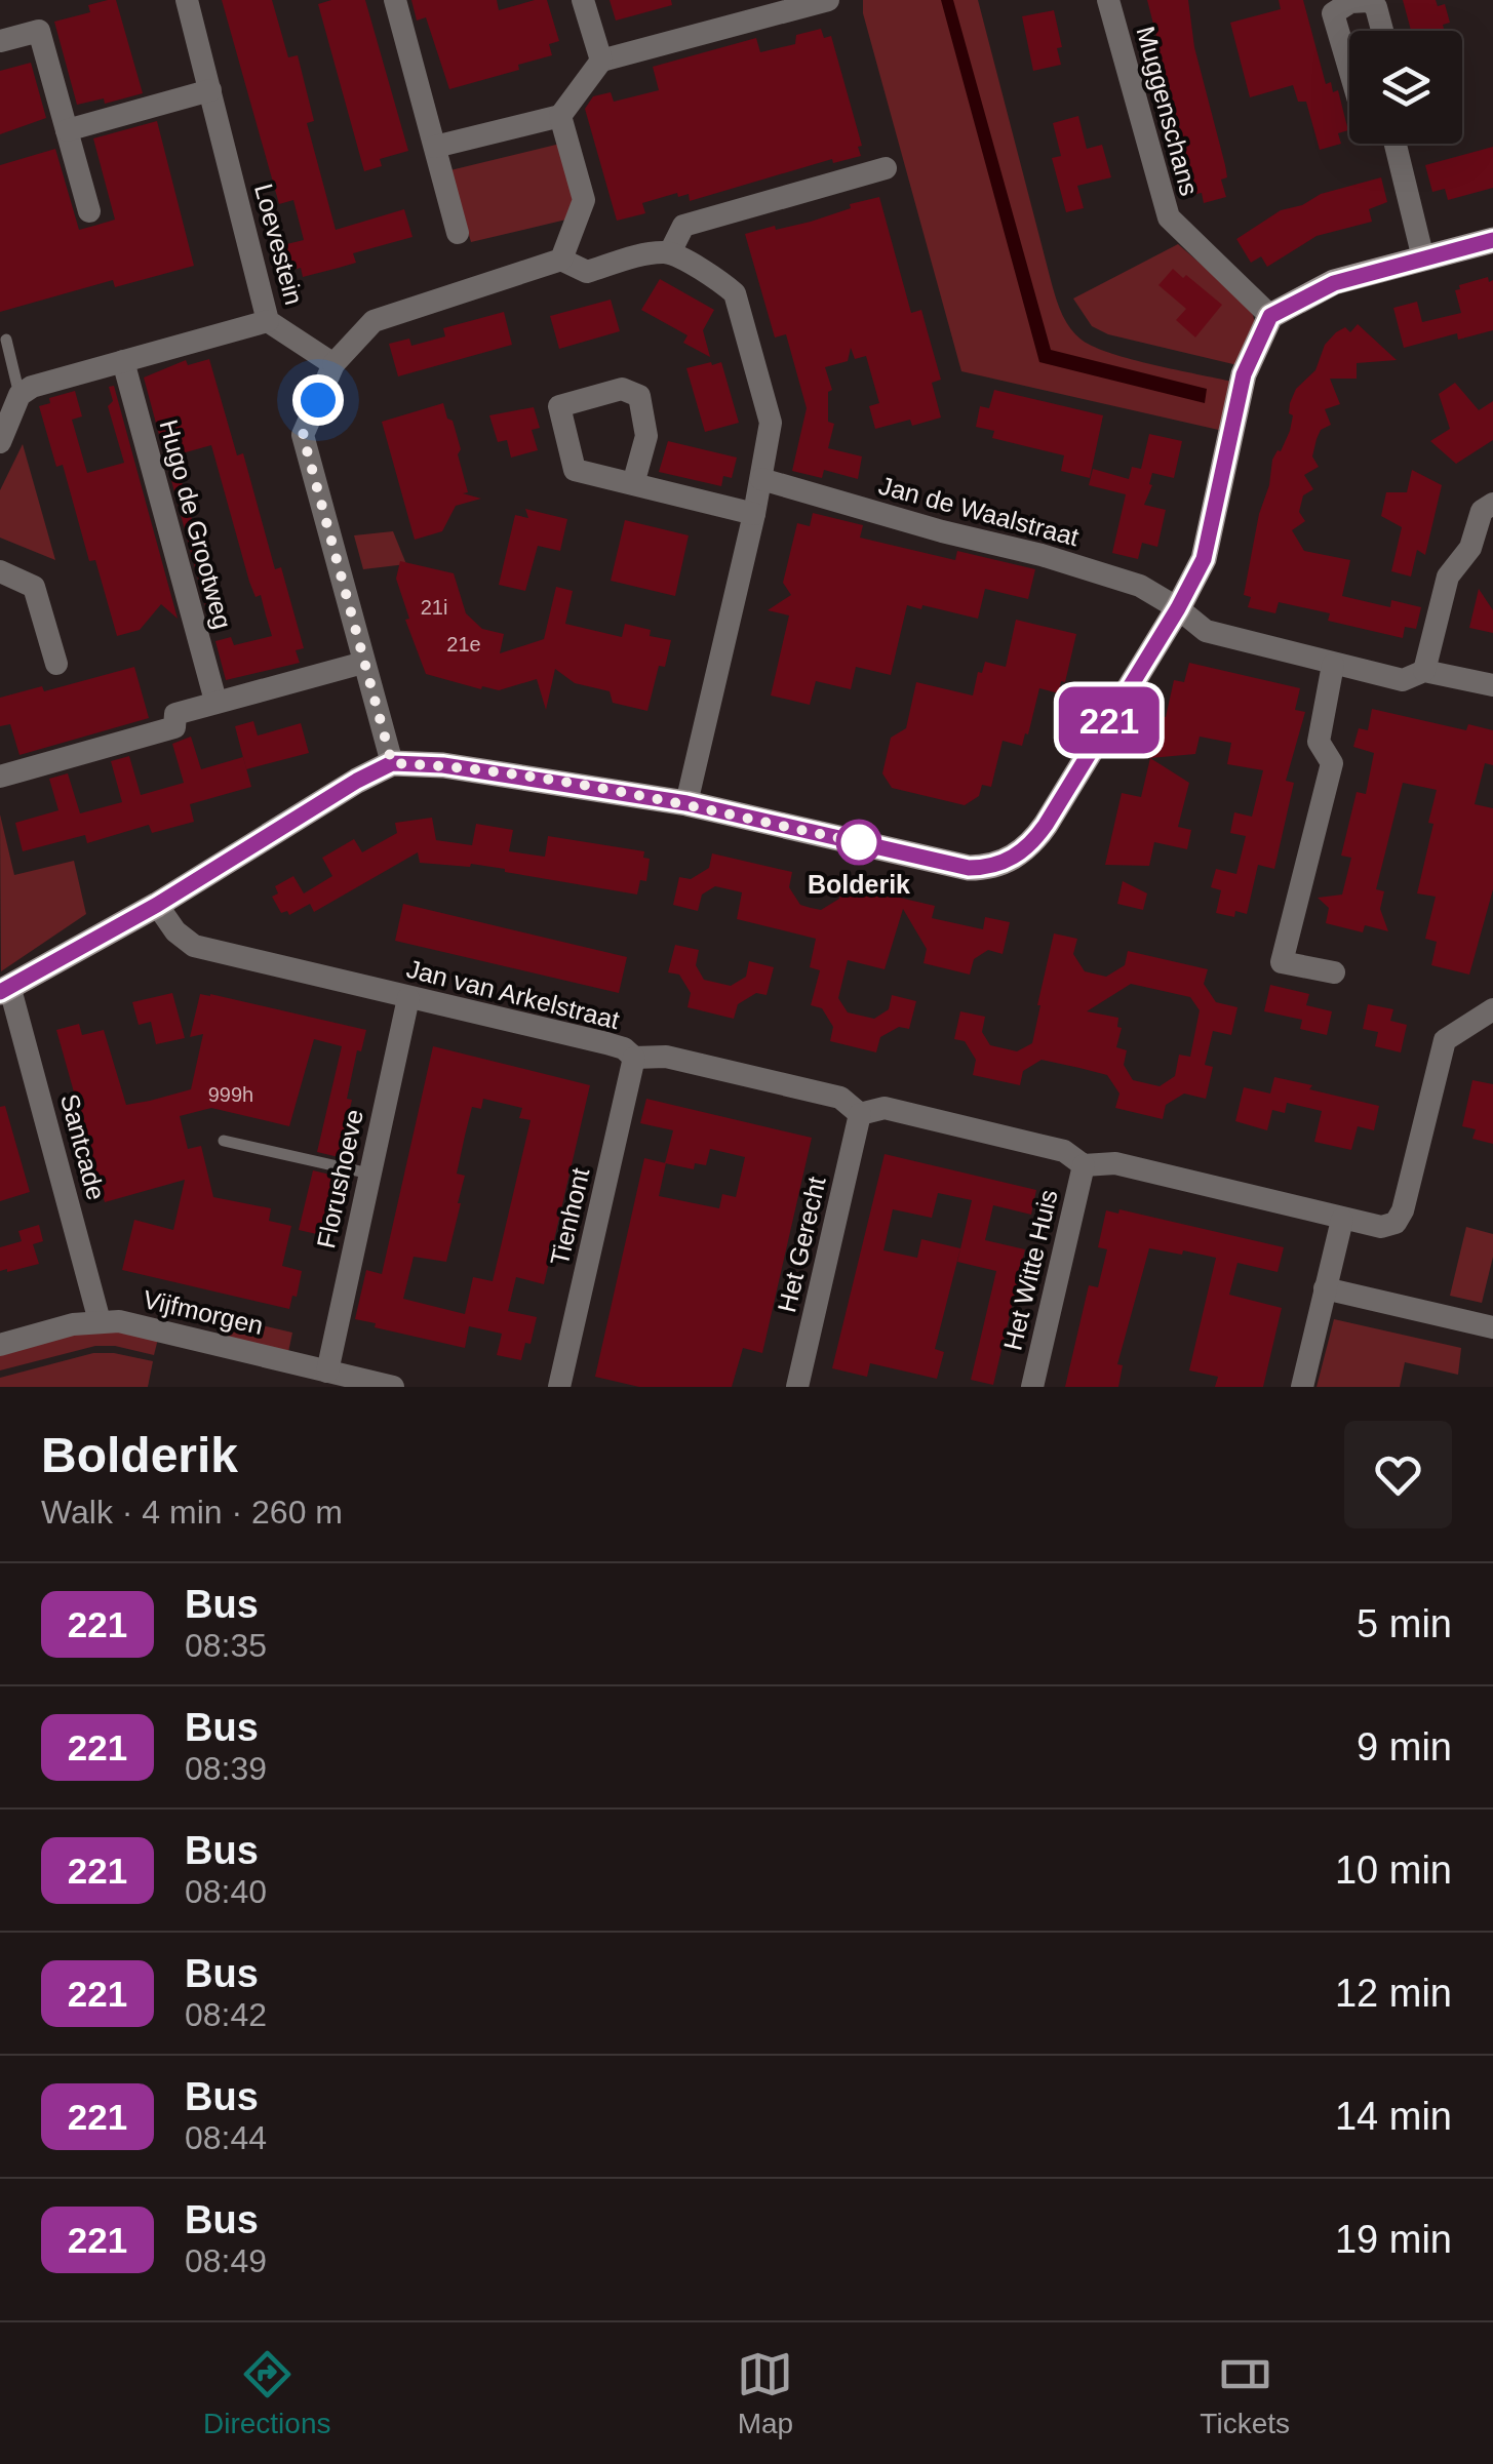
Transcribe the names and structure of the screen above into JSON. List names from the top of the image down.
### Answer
{
  "streets": {
    "street": [
      "Muggenschans",
      "Loevestein",
      "Jan de Waalstraat",
      "Hugo de Grootweg",
      "Jan van Arkelstraat",
      "Santcade",
      "Florushoeve",
      "Tienhont",
      "Het Gerecht",
      "Het Witte Huis",
      "Vijfmorgen"
    ]
  },
  "crossings": [
    ["Jan van Arkelstraat", "Florushoeve"],
    ["Jan van Arkelstraat", "Tienhont"],
    ["Jan van Arkelstraat", "Het Gerecht"],
    ["Jan van Arkelstraat", "Het Witte Huis"],
    ["Santcade", "Vijfmorgen"],
    ["Florushoeve", "Vijfmorgen"]
  ],
  "places": ["Bolderik"],
  "lines": ["bus line 221"],
  "house_numbers": ["21i", "21e", "999h"],
  "page": {
    "on_map": "221",
    "heading": ["Bolderik", "Walk · 4 min · 260 m"],
    "list": [
      {
        "mark": "221",
        "name": "Bus",
        "note": "08:35",
        "value": "5 min"
      },
      {
        "mark": "221",
        "name": "Bus",
        "note": "08:39",
        "value": "9 min"
      },
      {
        "mark": "221",
        "name": "Bus",
        "note": "08:40",
        "value": "10 min"
      },
      {
        "mark": "221",
        "name": "Bus",
        "note": "08:42",
        "value": "12 min"
      },
      {
        "mark": "221",
        "name": "Bus",
        "note": "08:44",
        "value": "14 min"
      },
      {
        "mark": "221",
        "name": "Bus",
        "note": "08:49",
        "value": "19 min"
      }
    ],
    "tabs": ["Directions", "Map", "Tickets"]
  }
}
